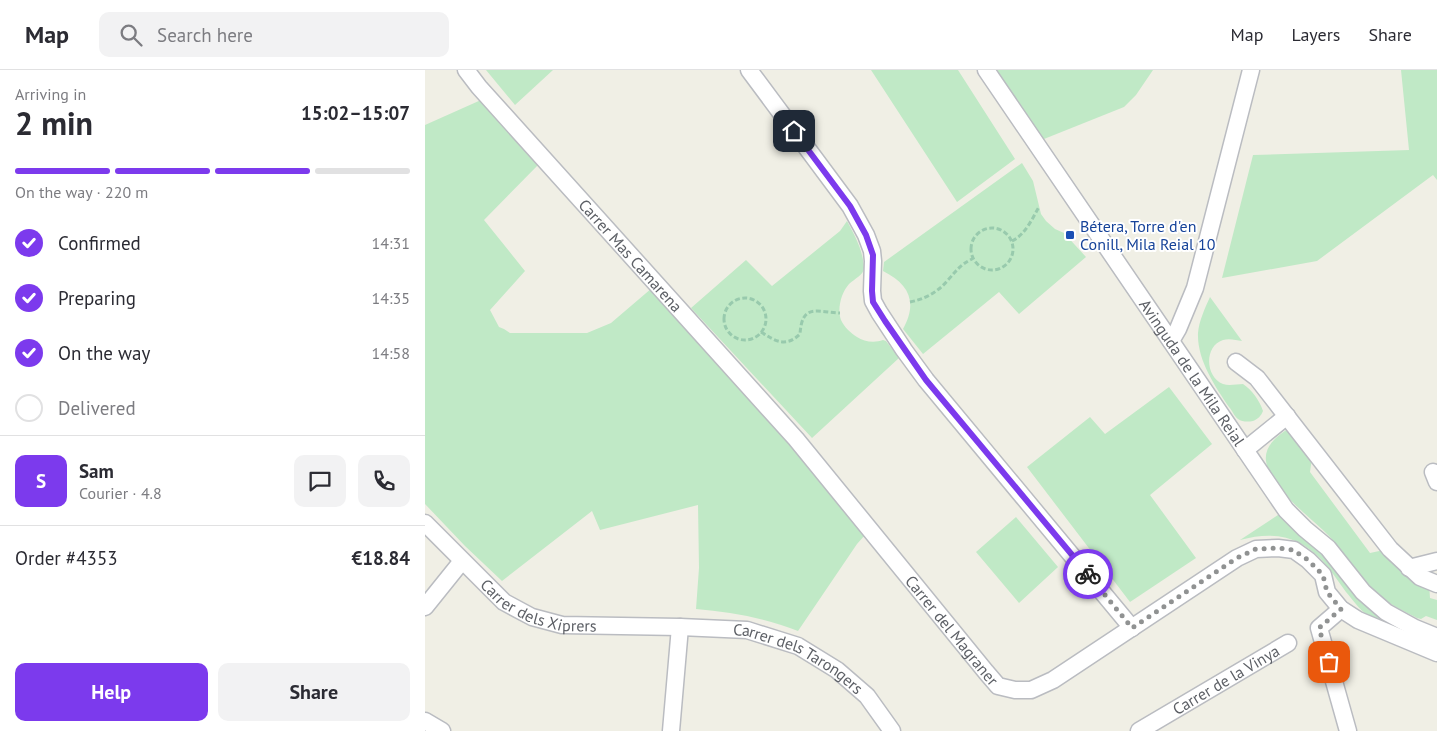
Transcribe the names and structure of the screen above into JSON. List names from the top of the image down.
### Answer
{
  "streets": {
    "street": [
      "Carrer Mas Camarena",
      "Avinguda de la Mila Reial",
      "Carrer dels Xiprers",
      "Carrer del Magraner",
      "Carrer dels Tarongers",
      "Carrer de la Vinya"
    ]
  },
  "crossings": [
    ["Carrer Mas Camarena", "Carrer del Magraner"],
    ["Carrer dels Xiprers", "Carrer dels Tarongers"]
  ],
  "places": {
    "transit": ["Bétera, Torre d'en Conill, Mila Reial 10"]
  },
  "page": {
    "header": "Map",
    "search": "Search here",
    "nav": ["Map", "Layers", "Share"],
    "heading": ["2 min", "Arriving in", "15:02–15:07"],
    "panel": [
      "Sam",
      "Courier · 4.8",
      "Order #4353",
      "€18.84"
    ],
    "bar": "On the way · 220 m",
    "list": [
      ["Confirmed", "14:31"],
      ["Preparing", "14:35"],
      ["On the way", "14:58"],
      "Delivered"
    ],
    "round": "S",
    "buttons": ["Help", "Share"]
  }
}
